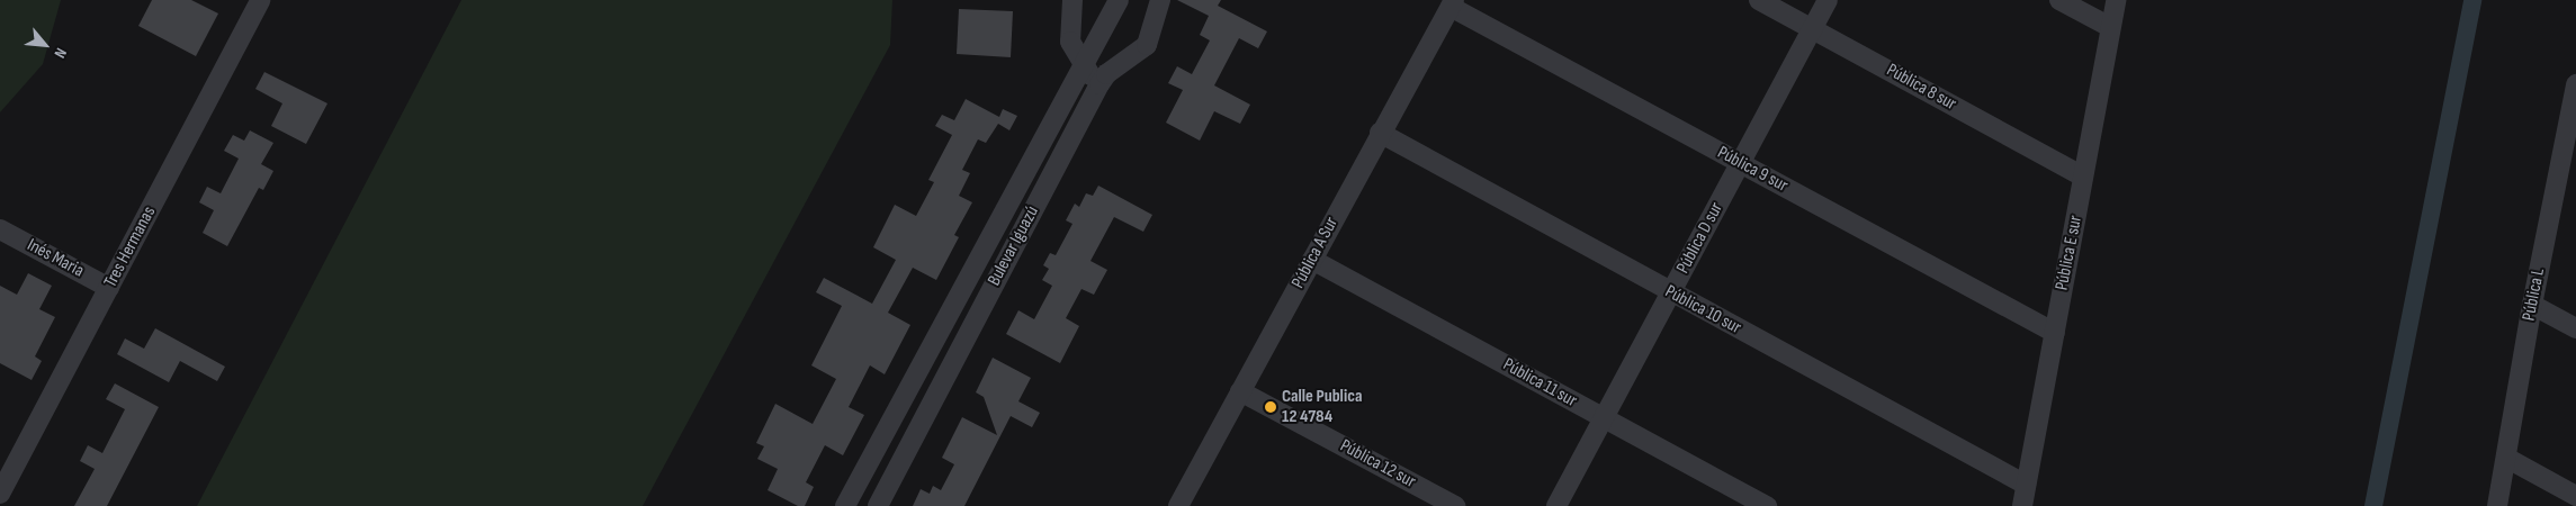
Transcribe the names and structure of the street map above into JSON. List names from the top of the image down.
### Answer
{
  "streets": {
    "street": [
      "Pública 8 sur",
      "Pública 9 sur",
      "Pública D sur",
      "Bulevar Iguazú",
      "Tres Hermanas",
      "Pública A Sur",
      "Pública E sur",
      "Inés Maria",
      "Pública L",
      "Pública 10 sur",
      "Pública 11 sur",
      "Pública 12 sur"
    ]
  },
  "crossings": [
    ["Pública 8 sur", "Pública D sur"],
    ["Pública 8 sur", "Pública E sur"],
    ["Pública 9 sur", "Pública D sur"],
    ["Pública 9 sur", "Pública A Sur"],
    ["Pública 9 sur", "Pública E sur"],
    ["Pública D sur", "Pública 10 sur"],
    ["Pública D sur", "Pública 11 sur"],
    ["Tres Hermanas", "Inés Maria"],
    ["Pública A Sur", "Pública 10 sur"],
    ["Pública A Sur", "Pública 11 sur"],
    ["Pública A Sur", "Pública 12 sur"],
    ["Pública E sur", "Pública 10 sur"]
  ],
  "places": ["Calle Publica 12 4784"],
  "north": "bottom right"
}
